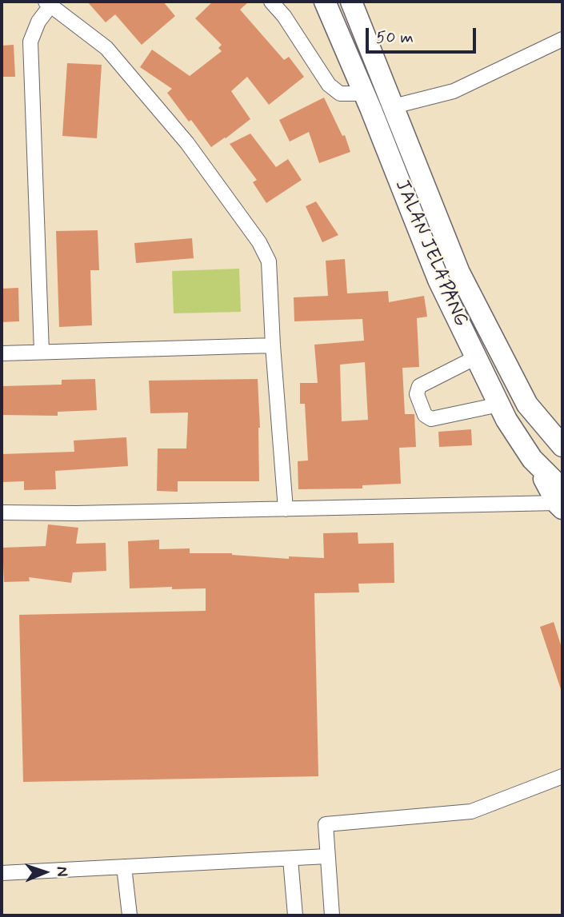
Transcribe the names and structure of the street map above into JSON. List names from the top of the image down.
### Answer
{
  "streets": {
    "main road": ["JALAN JELAPANG"]
  },
  "scale_bar": "50 m",
  "north": "right"
}
